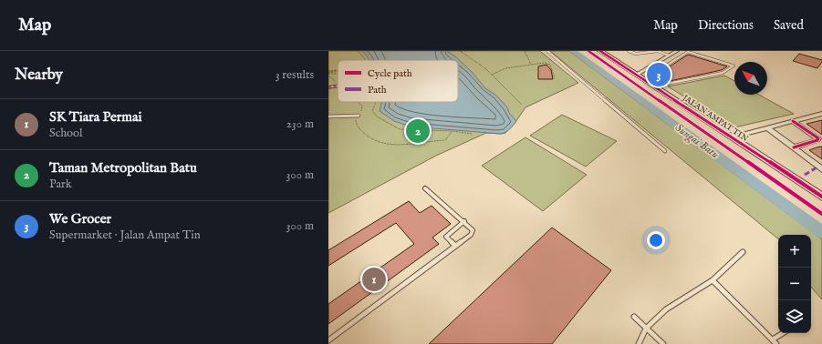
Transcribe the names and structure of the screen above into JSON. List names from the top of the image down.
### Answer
{
  "streets": {
    "street": ["JALAN AMPAT TIN"]
  },
  "water": ["Sungai Batu"],
  "legend": ["Cycle path", "Path"],
  "north": "top left",
  "page": {
    "header": "Map",
    "nav": ["Map", "Directions", "Saved"],
    "heading": ["Nearby", "3 results"],
    "pins": ["3", "2", "1"],
    "list": [
      {
        "mark": "1",
        "name": "SK Tiara Permai",
        "note": "School",
        "value": "230 m"
      },
      {
        "mark": "2",
        "name": "Taman Metropolitan Batu",
        "note": "Park",
        "value": "300 m"
      },
      {
        "mark": "3",
        "name": "We Grocer",
        "note": "Supermarket · Jalan Ampat Tin",
        "value": "300 m"
      }
    ],
    "map_buttons": ["+", "−"]
  }
}
